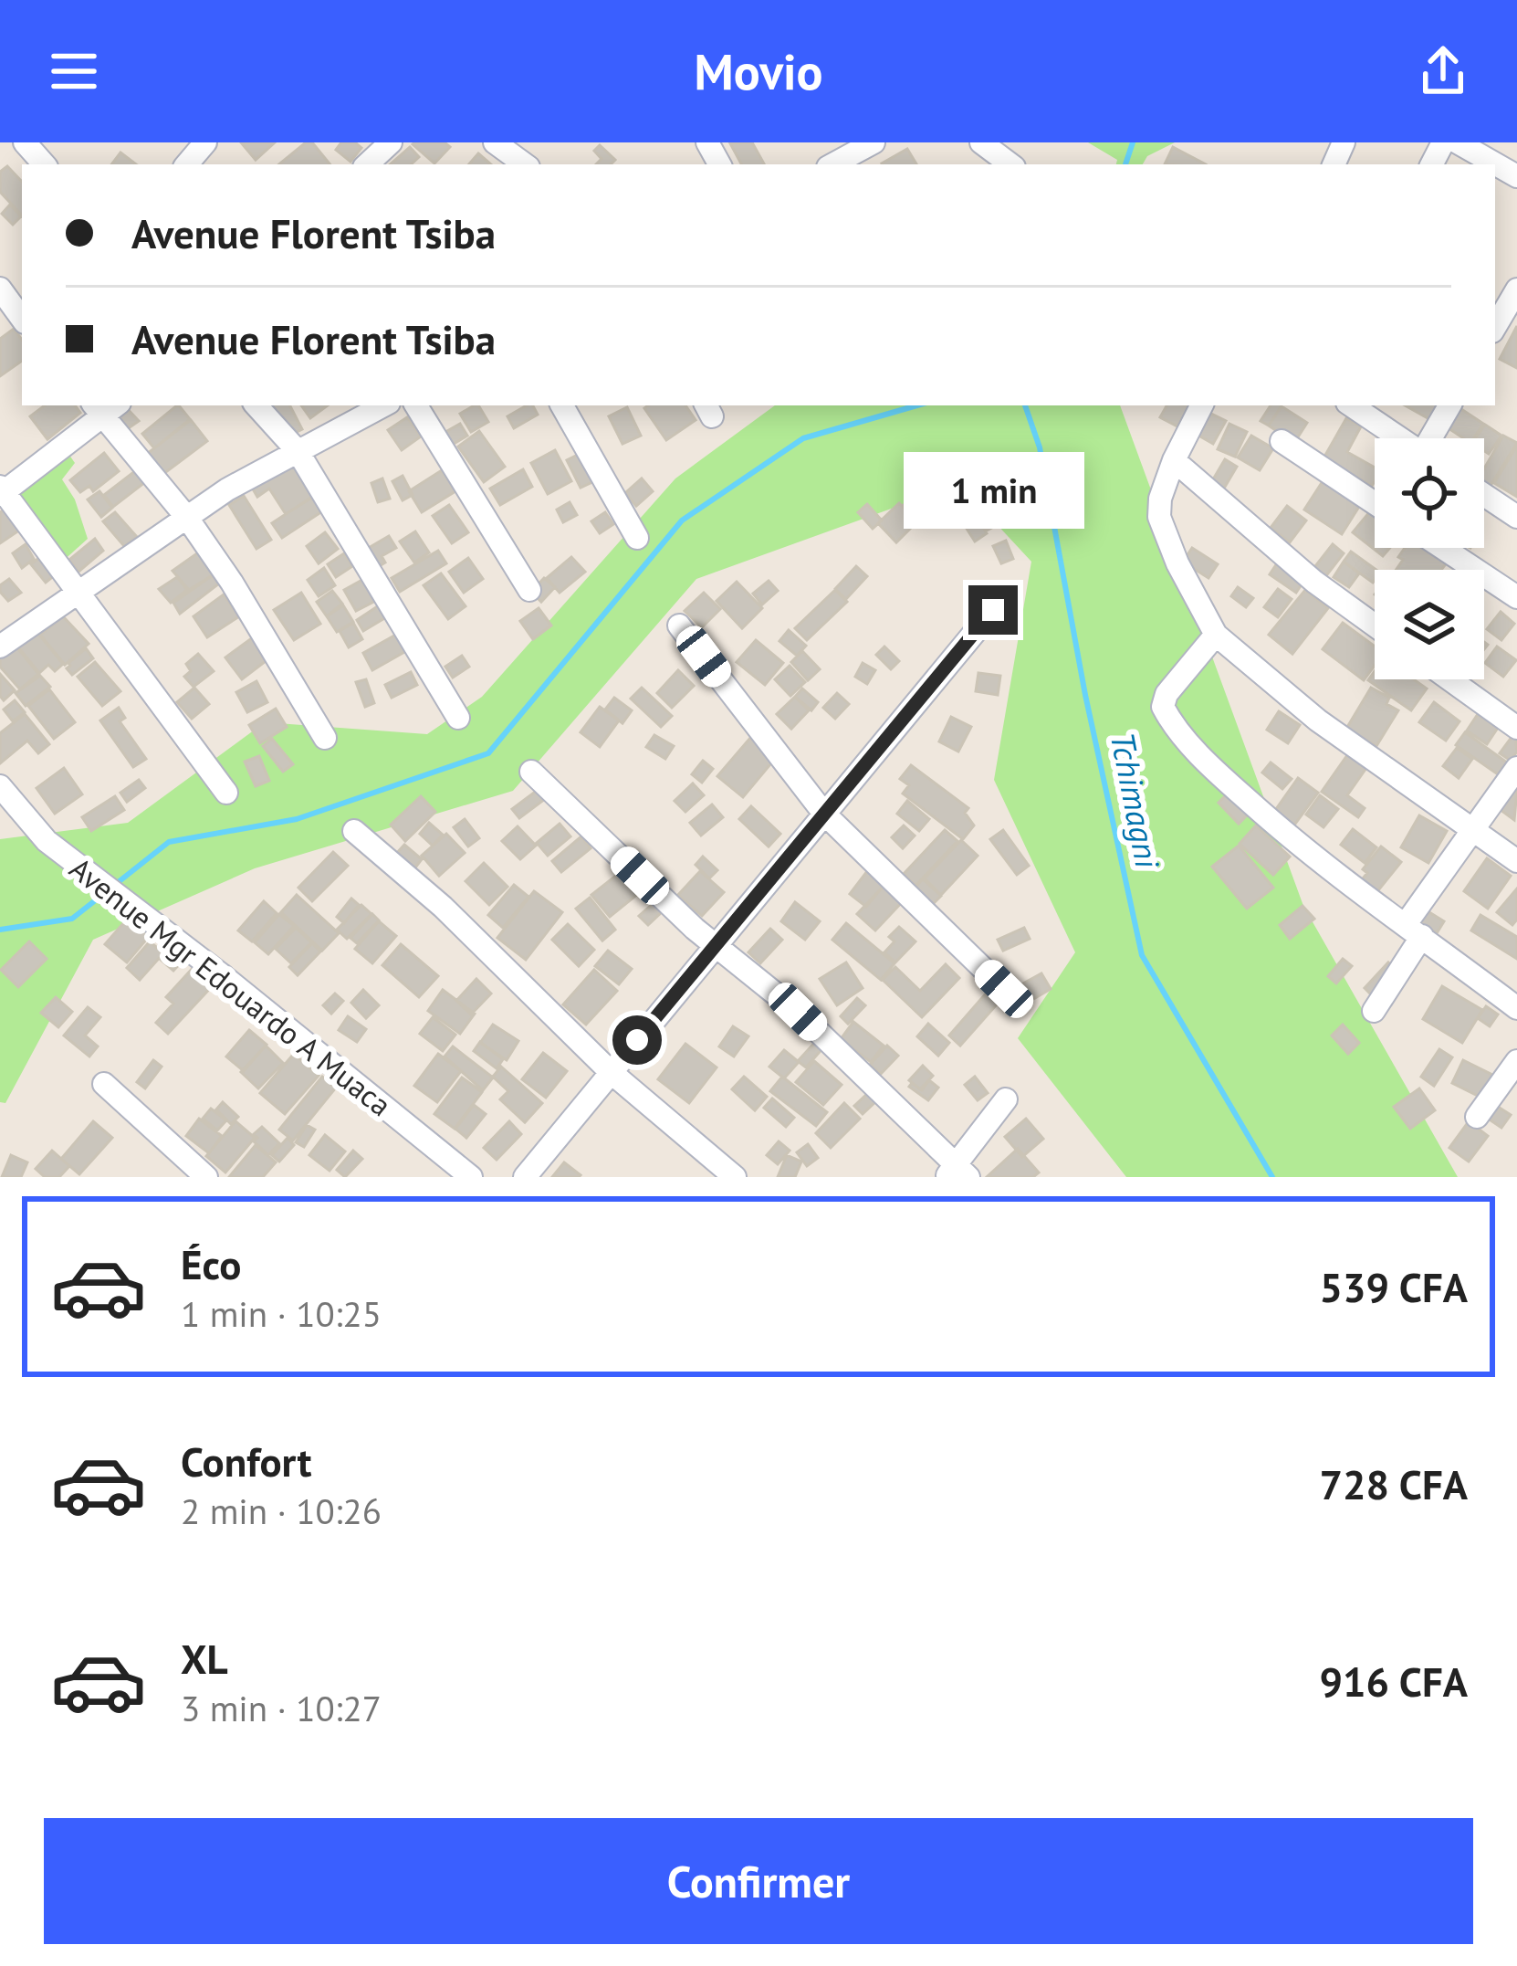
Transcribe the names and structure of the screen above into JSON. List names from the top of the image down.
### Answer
{
  "streets": {
    "street": ["Avenue Mgr Edouardo A Muaca"]
  },
  "water": ["Tchimagni"],
  "page": {
    "header": "Movio",
    "banner": ["Avenue Florent Tsiba", "Avenue Florent Tsiba"],
    "bubble": "1 min",
    "list": [
      {
        "name": "Éco",
        "note": "1 min · 10:25",
        "value": "539 CFA"
      },
      {
        "name": "Confort",
        "note": "2 min · 10:26",
        "value": "728 CFA"
      },
      {
        "name": "XL",
        "note": "3 min · 10:27",
        "value": "916 CFA"
      }
    ],
    "buttons": "Confirmer"
  }
}
